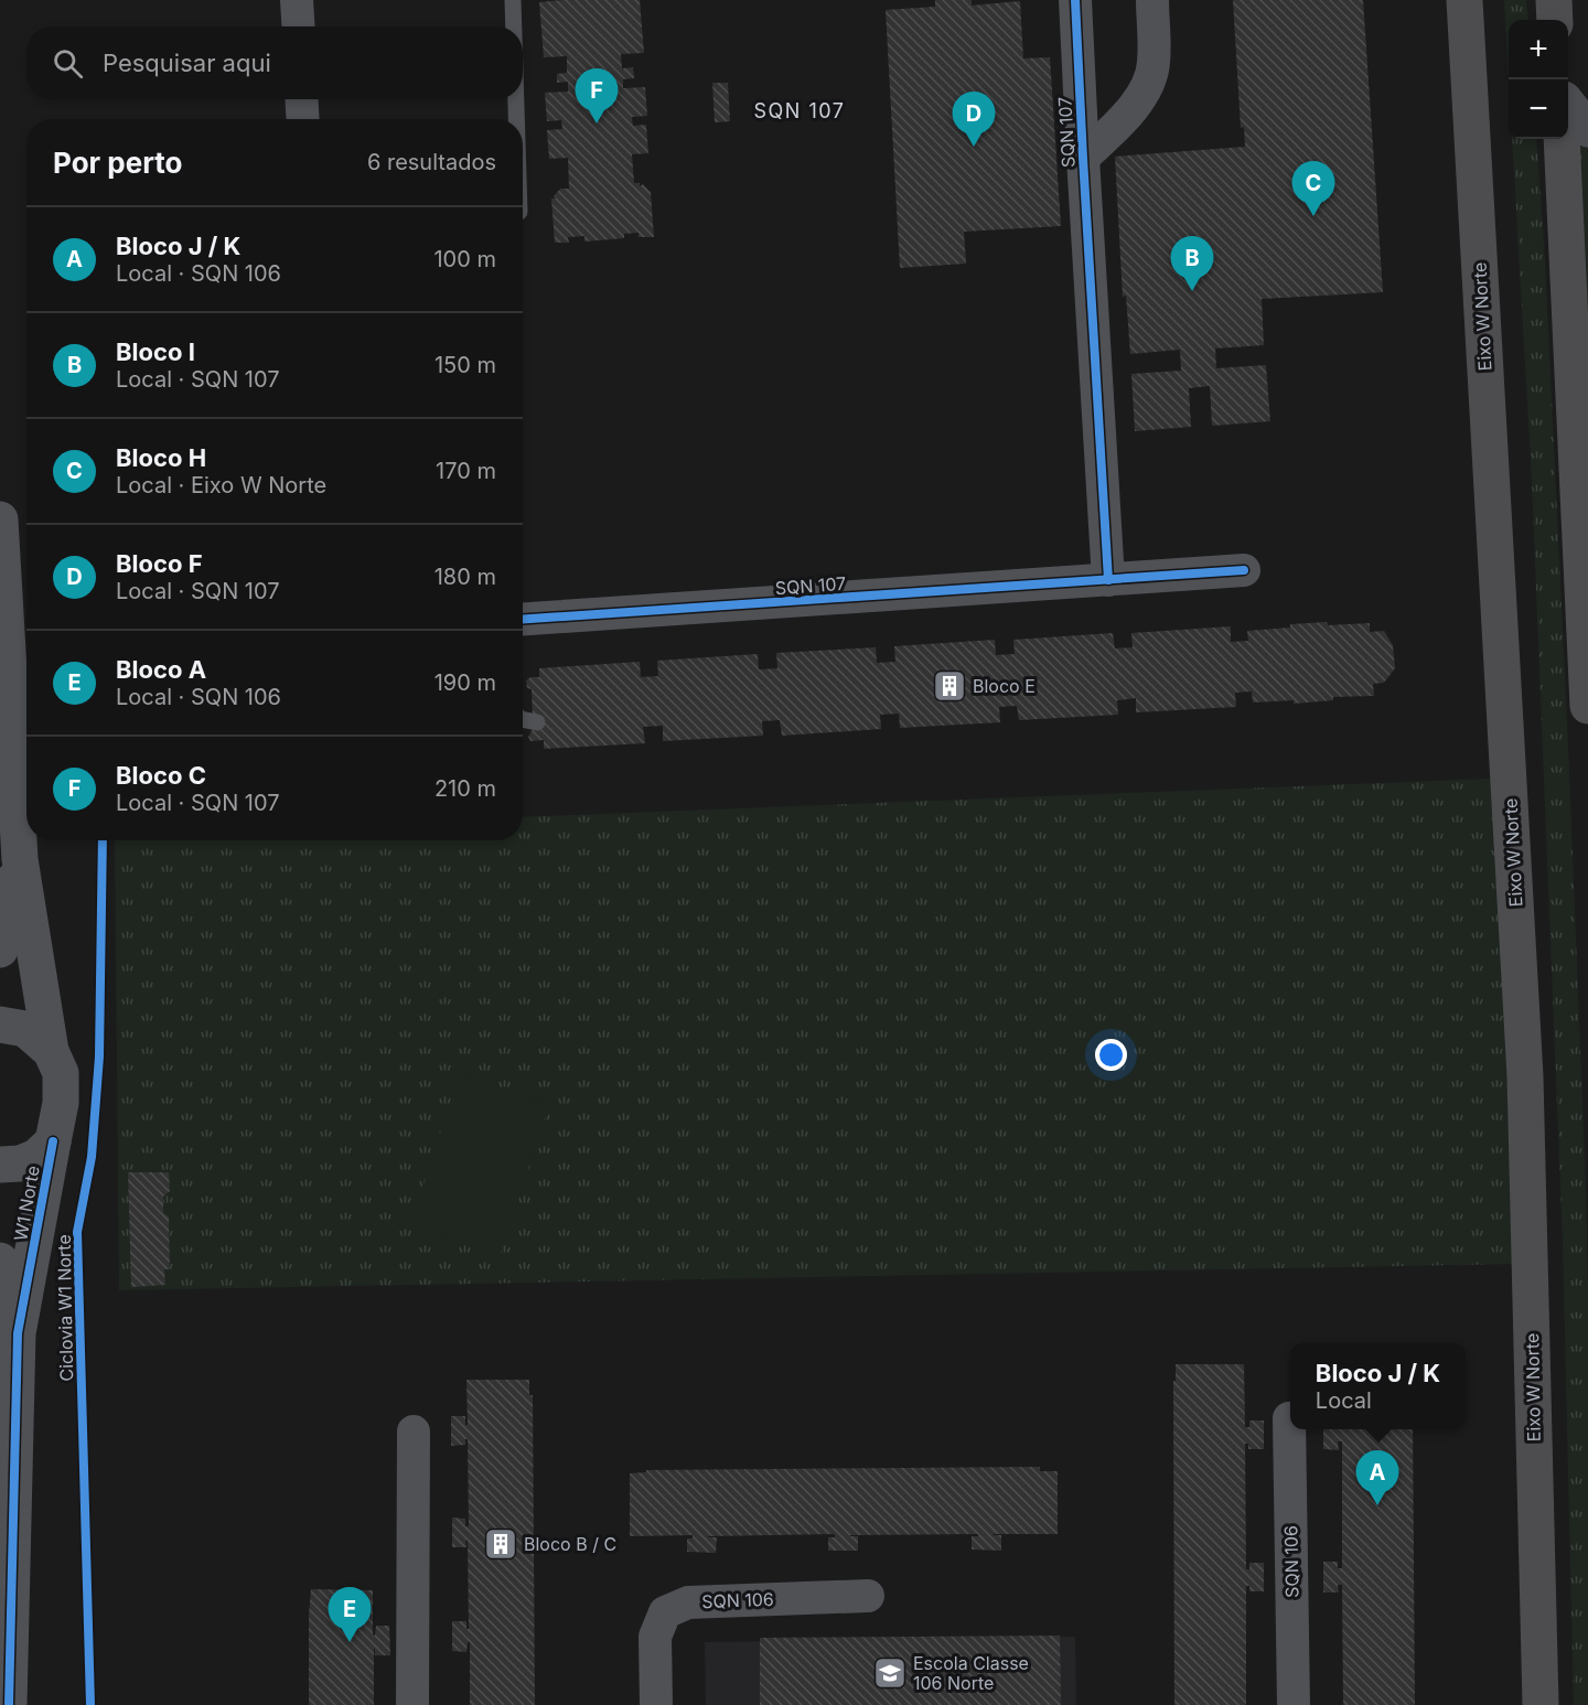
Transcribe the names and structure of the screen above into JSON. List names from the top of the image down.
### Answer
{
  "streets": {
    "main road": ["Eixo W Norte"],
    "street": ["SQN 107", "W1 Norte", "SQN 106"],
    "cycle path": ["Ciclovia W1 Norte"]
  },
  "districts": ["SQN 107"],
  "places": {
    "building": ["Bloco E", "Bloco B / C"],
    "school or university": ["Escola Classe 106 Norte"]
  },
  "page": {
    "map_buttons": ["+", "−"],
    "search": "Pesquisar aqui",
    "pins": [
      "F",
      "D",
      "C",
      "B",
      "A",
      "E"
    ],
    "heading": ["Por perto", "6 resultados"],
    "list": [
      {
        "mark": "A",
        "name": "Bloco J / K",
        "note": "Local · SQN 106",
        "value": "100 m"
      },
      {
        "mark": "B",
        "name": "Bloco I",
        "note": "Local · SQN 107",
        "value": "150 m"
      },
      {
        "mark": "C",
        "name": "Bloco H",
        "note": "Local · Eixo W Norte",
        "value": "170 m"
      },
      {
        "mark": "D",
        "name": "Bloco F",
        "note": "Local · SQN 107",
        "value": "180 m"
      },
      {
        "mark": "E",
        "name": "Bloco A",
        "note": "Local · SQN 106",
        "value": "190 m"
      },
      {
        "mark": "F",
        "name": "Bloco C",
        "note": "Local · SQN 107",
        "value": "210 m"
      }
    ],
    "popup": ["Bloco J / K", "Local"]
  }
}
